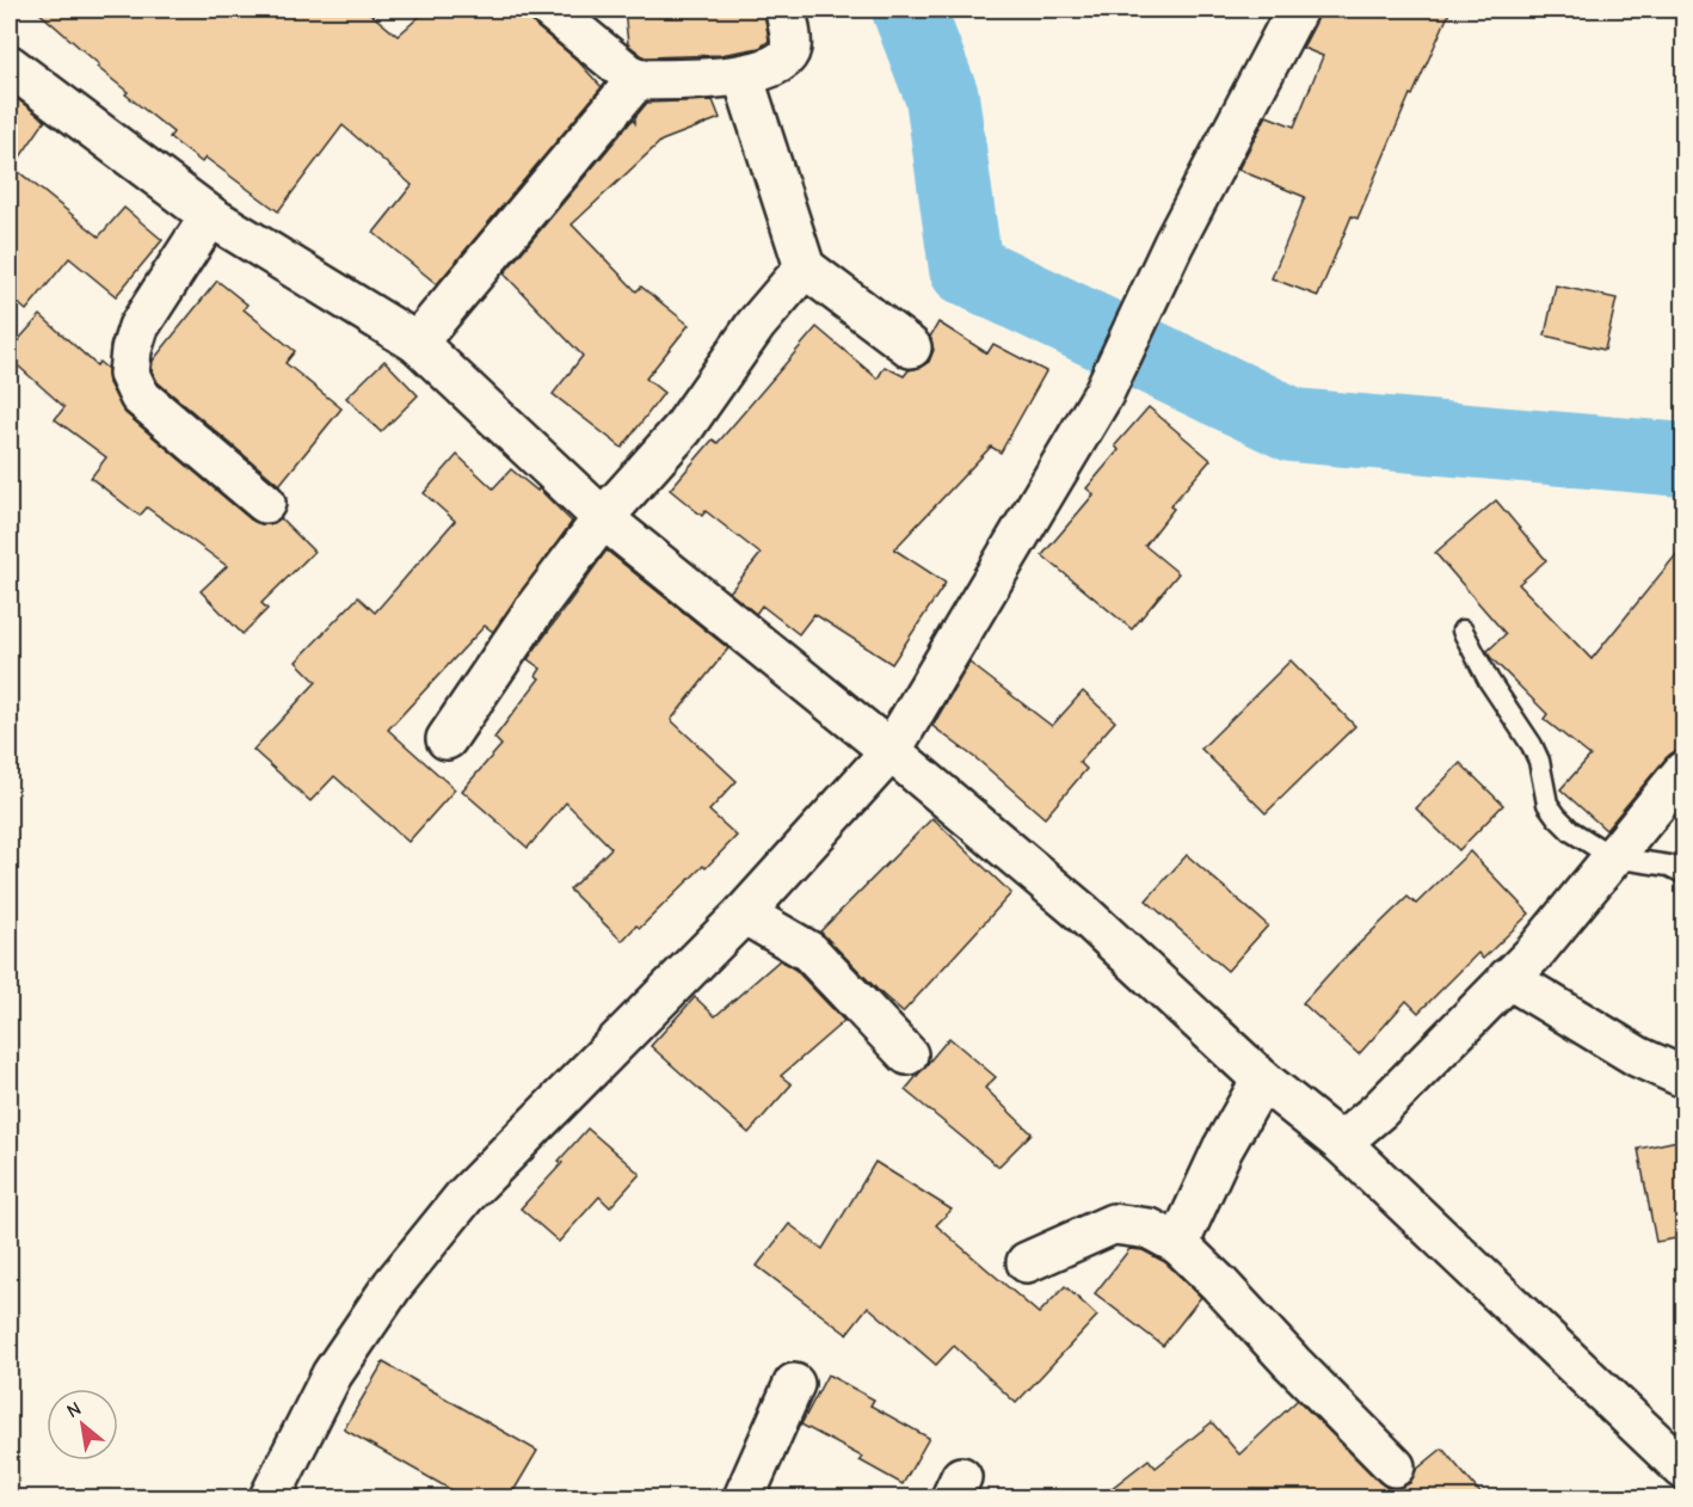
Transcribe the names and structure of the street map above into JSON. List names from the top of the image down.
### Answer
{
  "north": "top left"
}
